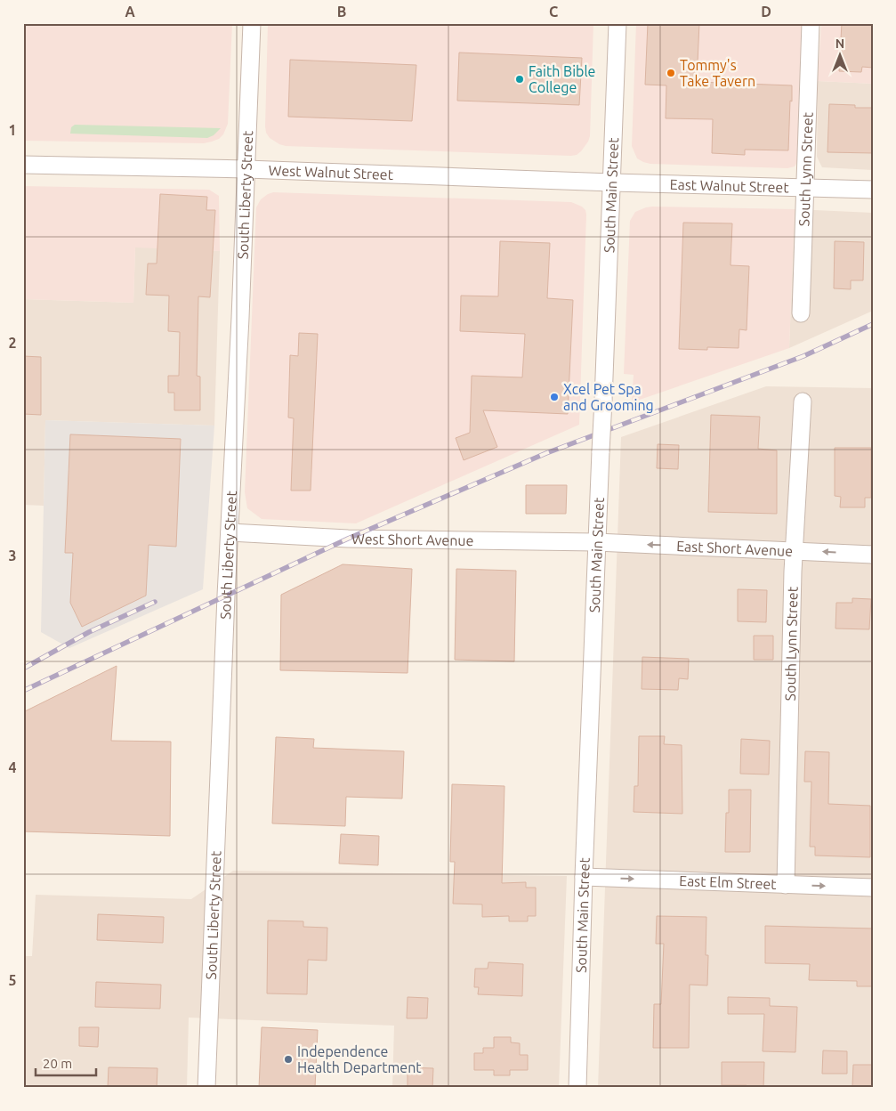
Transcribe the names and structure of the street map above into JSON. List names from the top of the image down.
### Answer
{
  "streets": {
    "street": [
      "South Lynn Street",
      "West Walnut Street",
      "East Walnut Street",
      "South Liberty Street",
      "South Main Street",
      "West Short Avenue",
      "East Short Avenue",
      "East Elm Street"
    ]
  },
  "crossings": [
    ["South Lynn Street", "East Walnut Street"],
    ["South Lynn Street", "East Short Avenue"],
    ["South Lynn Street", "East Elm Street"],
    ["West Walnut Street", "East Walnut Street"],
    ["West Walnut Street", "South Liberty Street"],
    ["West Walnut Street", "South Main Street"],
    ["East Walnut Street", "South Main Street"],
    ["South Liberty Street", "West Short Avenue"],
    ["South Main Street", "West Short Avenue"],
    ["South Main Street", "East Short Avenue"],
    ["South Main Street", "East Elm Street"],
    ["West Short Avenue", "East Short Avenue"]
  ],
  "one_way": ["East Short Avenue", "East Elm Street"],
  "places": [
    "Tommy's Take Tavern",
    "Faith Bible College",
    "Xcel Pet Spa and Grooming",
    "Independence Health Department"
  ],
  "scale_bar": "20 m",
  "north": "top",
  "grid": {
    "columns": [
      "A",
      "B",
      "C",
      "D"
    ],
    "rows": [
      "1",
      "2",
      "3",
      "4",
      "5"
    ]
  }
}
